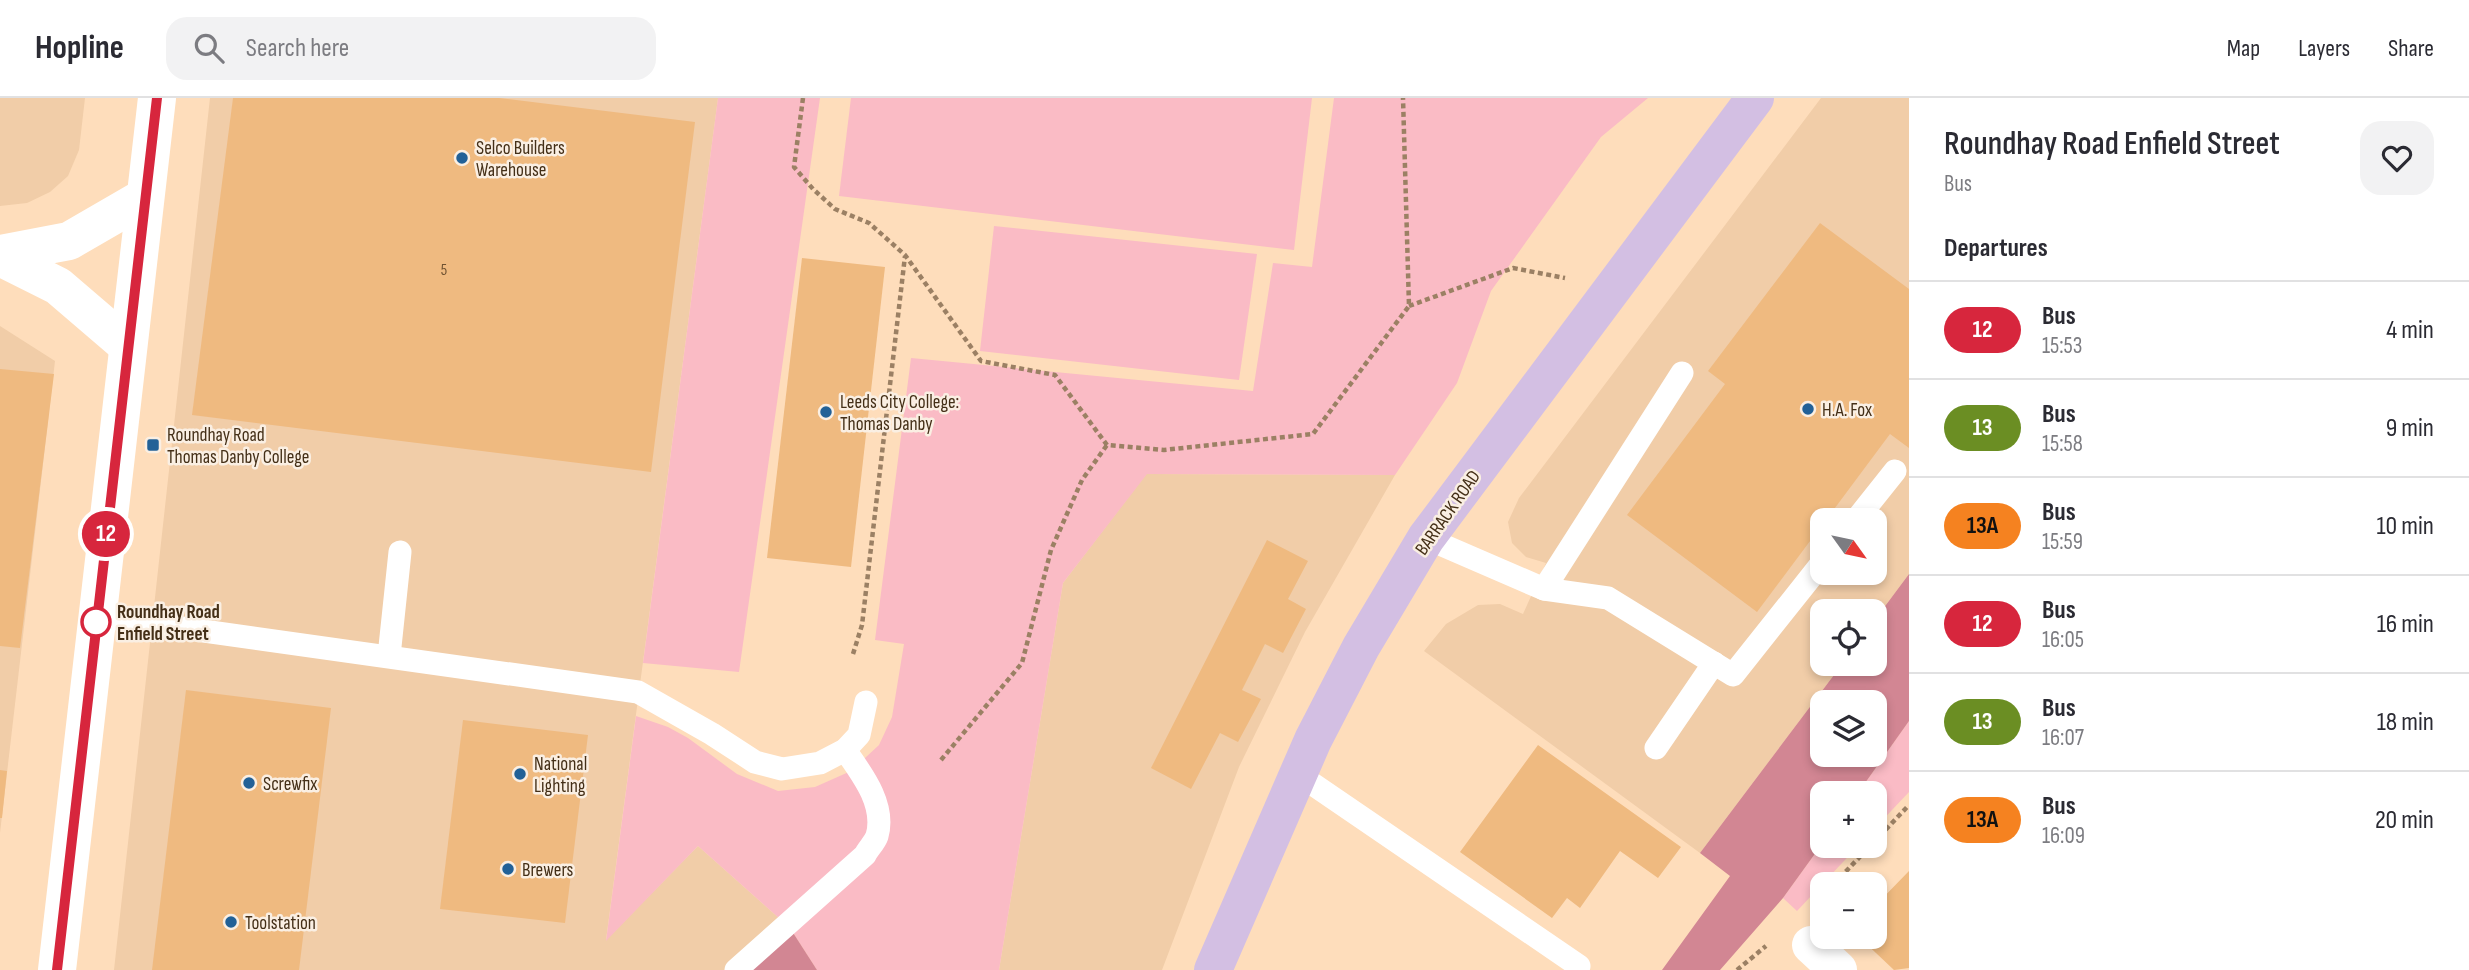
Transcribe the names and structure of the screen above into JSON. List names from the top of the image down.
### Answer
{
  "streets": {
    "main road": ["BARRACK ROAD"]
  },
  "places": {
    "other": [
      "Selco Builders Warehouse",
      "H.A. Fox",
      "Leeds City College: Thomas Danby",
      "Roundhay Road Enfield Street",
      "National Lighting",
      "Screwfix",
      "Brewers",
      "Toolstation"
    ],
    "transit": ["Roundhay Road Thomas Danby College"]
  },
  "lines": ["bus line 12"],
  "house_numbers": ["5"],
  "north": "bottom right",
  "page": {
    "header": "Hopline",
    "search": "Search here",
    "nav": ["Map", "Layers", "Share"],
    "on_map": "12",
    "heading": [
      ["Roundhay Road Enfield Street", "Bus"],
      "Departures"
    ],
    "list": [
      {
        "mark": "12",
        "name": "Bus",
        "note": "15:53",
        "value": "4 min"
      },
      {
        "mark": "13",
        "name": "Bus",
        "note": "15:58",
        "value": "9 min"
      },
      {
        "mark": "13A",
        "name": "Bus",
        "note": "15:59",
        "value": "10 min"
      },
      {
        "mark": "12",
        "name": "Bus",
        "note": "16:05",
        "value": "16 min"
      },
      {
        "mark": "13",
        "name": "Bus",
        "note": "16:07",
        "value": "18 min"
      },
      {
        "mark": "13A",
        "name": "Bus",
        "note": "16:09",
        "value": "20 min"
      }
    ],
    "map_buttons": ["+", "−"]
  }
}
